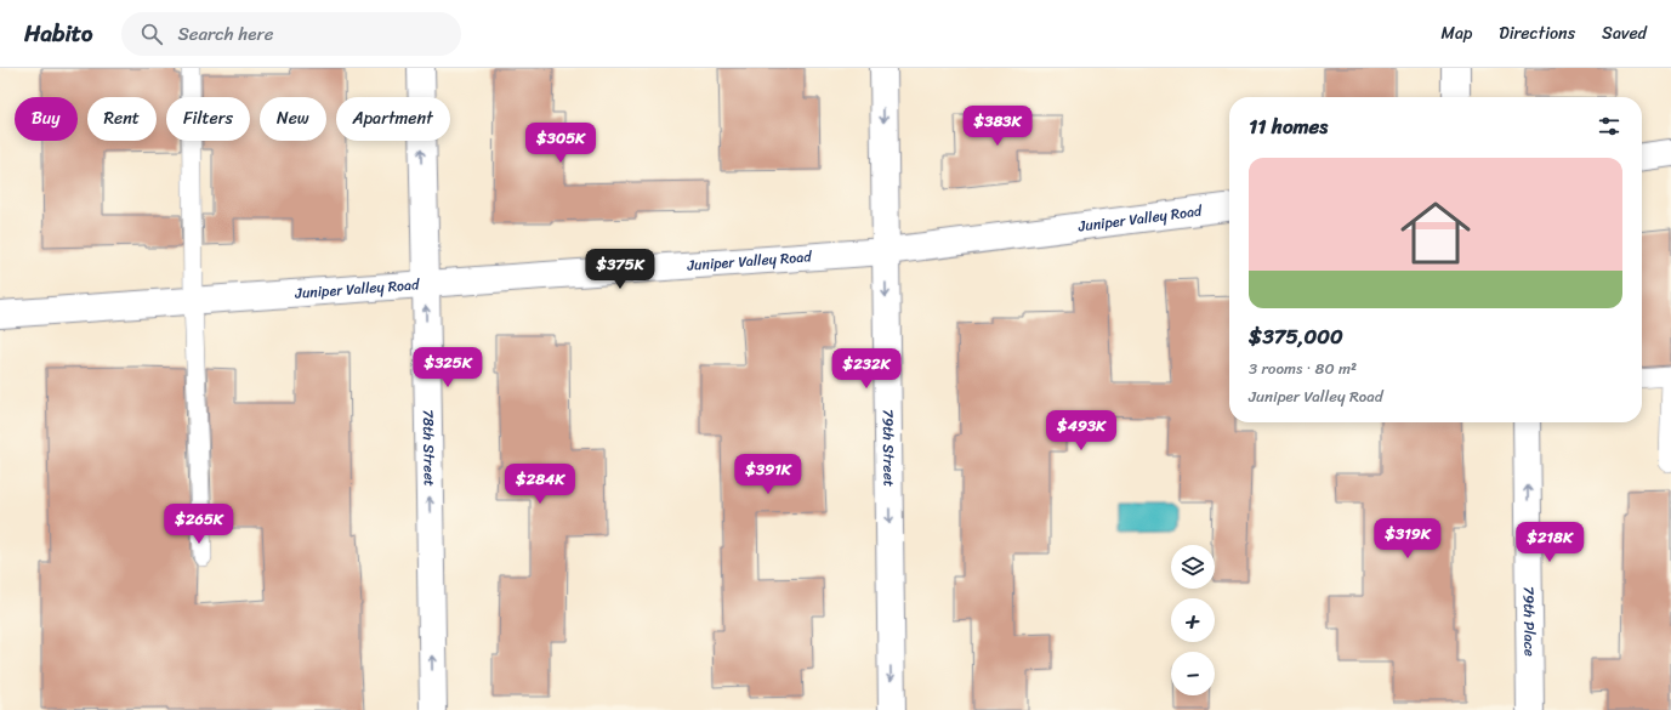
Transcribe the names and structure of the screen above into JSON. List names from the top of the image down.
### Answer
{
  "streets": {
    "street": [
      "Juniper Valley Road",
      "78th Street",
      "79th Street",
      "79th Place"
    ]
  },
  "crossings": [
    ["Juniper Valley Road", "78th Street"],
    ["Juniper Valley Road", "79th Street"]
  ],
  "one_way": ["78th Street", "79th Street", "79th Place"],
  "page": {
    "header": "Habito",
    "search": "Search here",
    "nav": ["Map", "Directions", "Saved"],
    "chip": [
      "Buy",
      "Rent",
      "Filters",
      "New",
      "Apartment"
    ],
    "heading": "11 homes",
    "price": [
      "$383K",
      "$305K",
      "$375K",
      "$325K",
      "$232K",
      "$493K",
      "$391K",
      "$284K",
      "$265K",
      "$319K",
      "$218K"
    ],
    "list": [
      {
        "name": "$375,000",
        "note": "3 rooms · 80 m² · Juniper Valley Road"
      }
    ],
    "map_buttons": ["+", "−"]
  }
}
